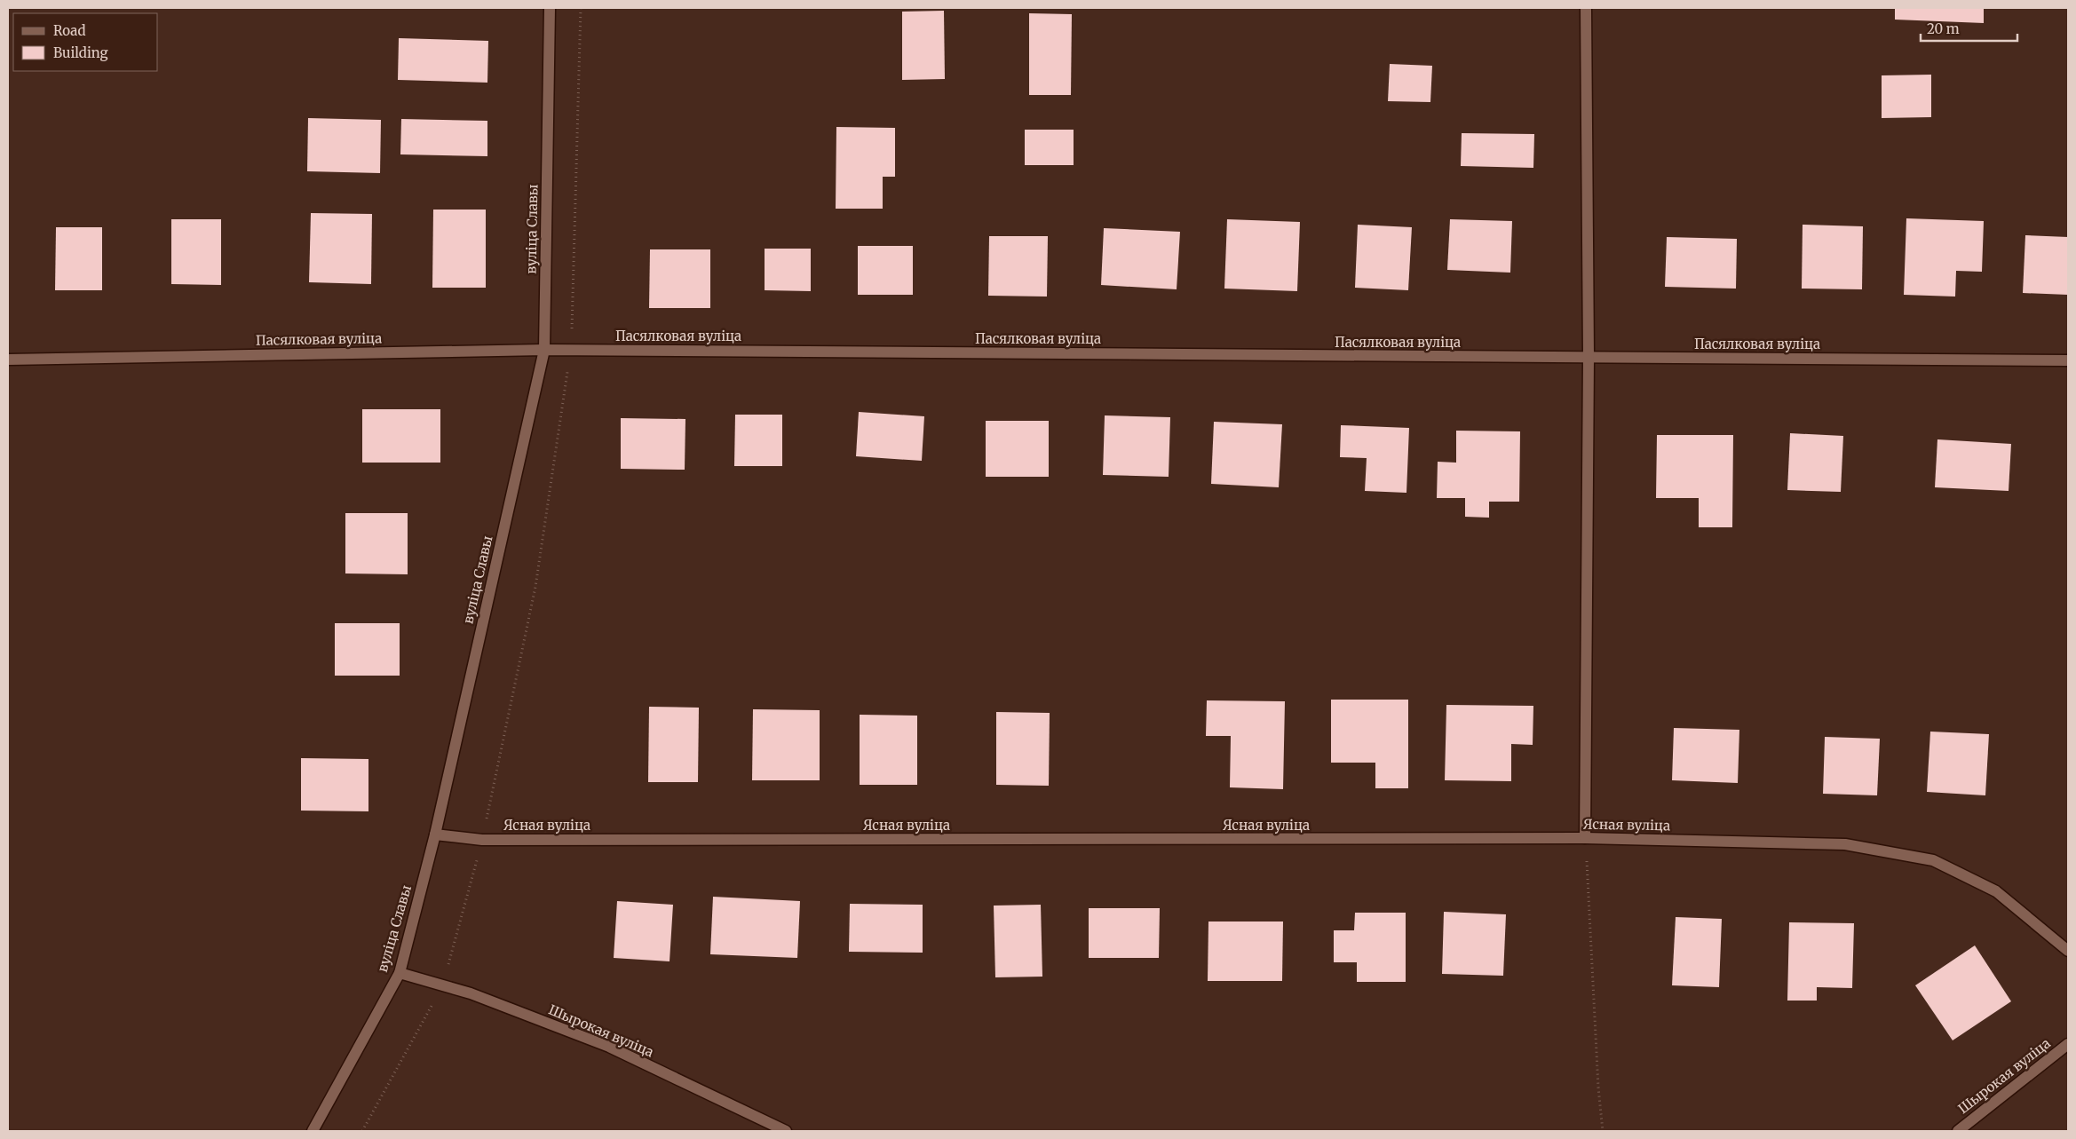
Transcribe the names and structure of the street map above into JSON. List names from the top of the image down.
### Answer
{
  "streets": {
    "street": [
      "вуліца Славы",
      "Пасялковая вуліца",
      "Ясная вуліца",
      "Шырокая вуліца"
    ]
  },
  "crossings": [
    ["вуліца Славы", "Пасялковая вуліца"],
    ["вуліца Славы", "Ясная вуліца"],
    ["вуліца Славы", "Шырокая вуліца"]
  ],
  "legend": ["Road", "Building"],
  "scale_bar": "20 m"
}
